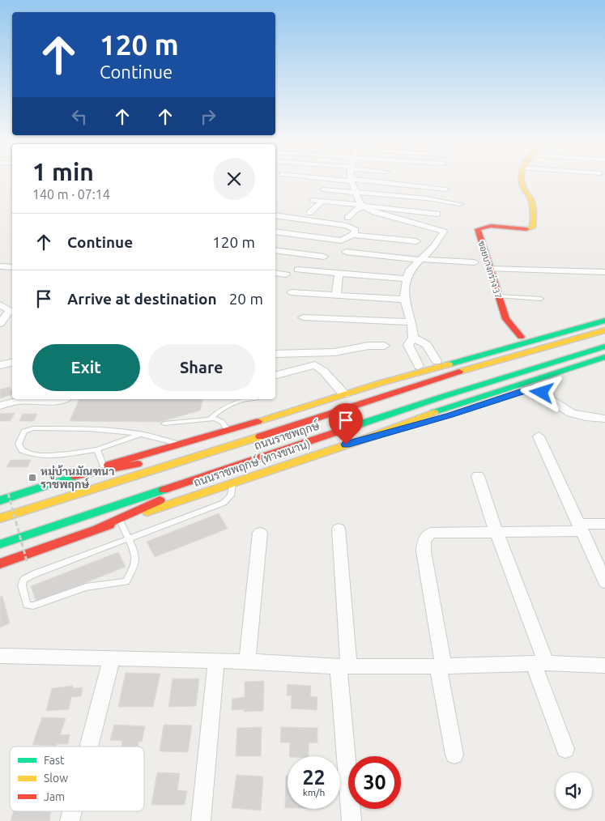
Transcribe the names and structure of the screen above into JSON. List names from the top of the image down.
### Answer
{
  "streets": {
    "main road": ["ซอยบางกร่าง 37", "ถนนราชพฤกษ์", "ถนนราชพฤกษ์ (ทางขนาน)"]
  },
  "places": {
    "transit": ["หมู่บ้านมัณฑนา ราชพฤกษ์"]
  },
  "legend": ["Fast", "Slow", "Jam"],
  "page": {
    "turn": ["120 m", "Continue"],
    "heading": ["1 min", "140 m · 07:14"],
    "list": [
      {
        "name": "Continue",
        "value": "120 m"
      },
      {
        "name": "Arrive at destination",
        "value": "20 m"
      }
    ],
    "buttons": ["Exit", "Share"],
    "speed": "22 km/h",
    "limit": "30"
  }
}
